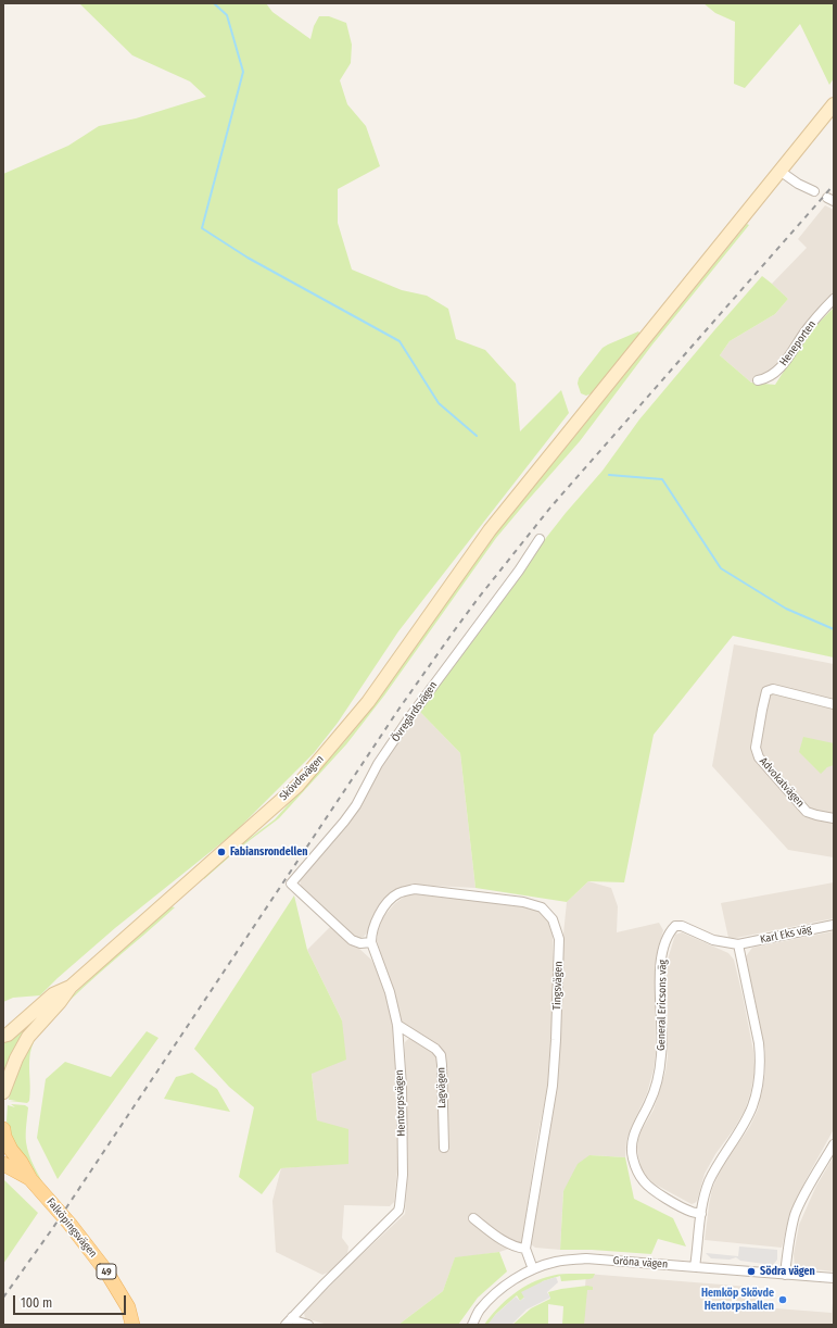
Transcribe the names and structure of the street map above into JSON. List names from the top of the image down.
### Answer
{
  "streets": {
    "main road": ["Skövdevägen", "Falköpingsvägen", "49"],
    "street": [
      "Heneporten",
      "Övregårdsvägen",
      "Advokatvägen",
      "Karl Eks väg",
      "Tingsvägen",
      "General Ericsons väg",
      "Lagvägen",
      "Hentorpsvägen",
      "Gröna vägen"
    ]
  },
  "crossings": [
    ["Övregårdsvägen", "Tingsvägen"],
    ["Övregårdsvägen", "Hentorpsvägen"],
    ["Karl Eks väg", "General Ericsons väg"],
    ["Tingsvägen", "Hentorpsvägen"],
    ["Tingsvägen", "Gröna vägen"],
    ["Lagvägen", "Hentorpsvägen"]
  ],
  "places": ["Fabiansrondellen", "Södra vägen", "Hemköp Skövde Hentorpshallen"],
  "scale_bar": "100 m"
}
